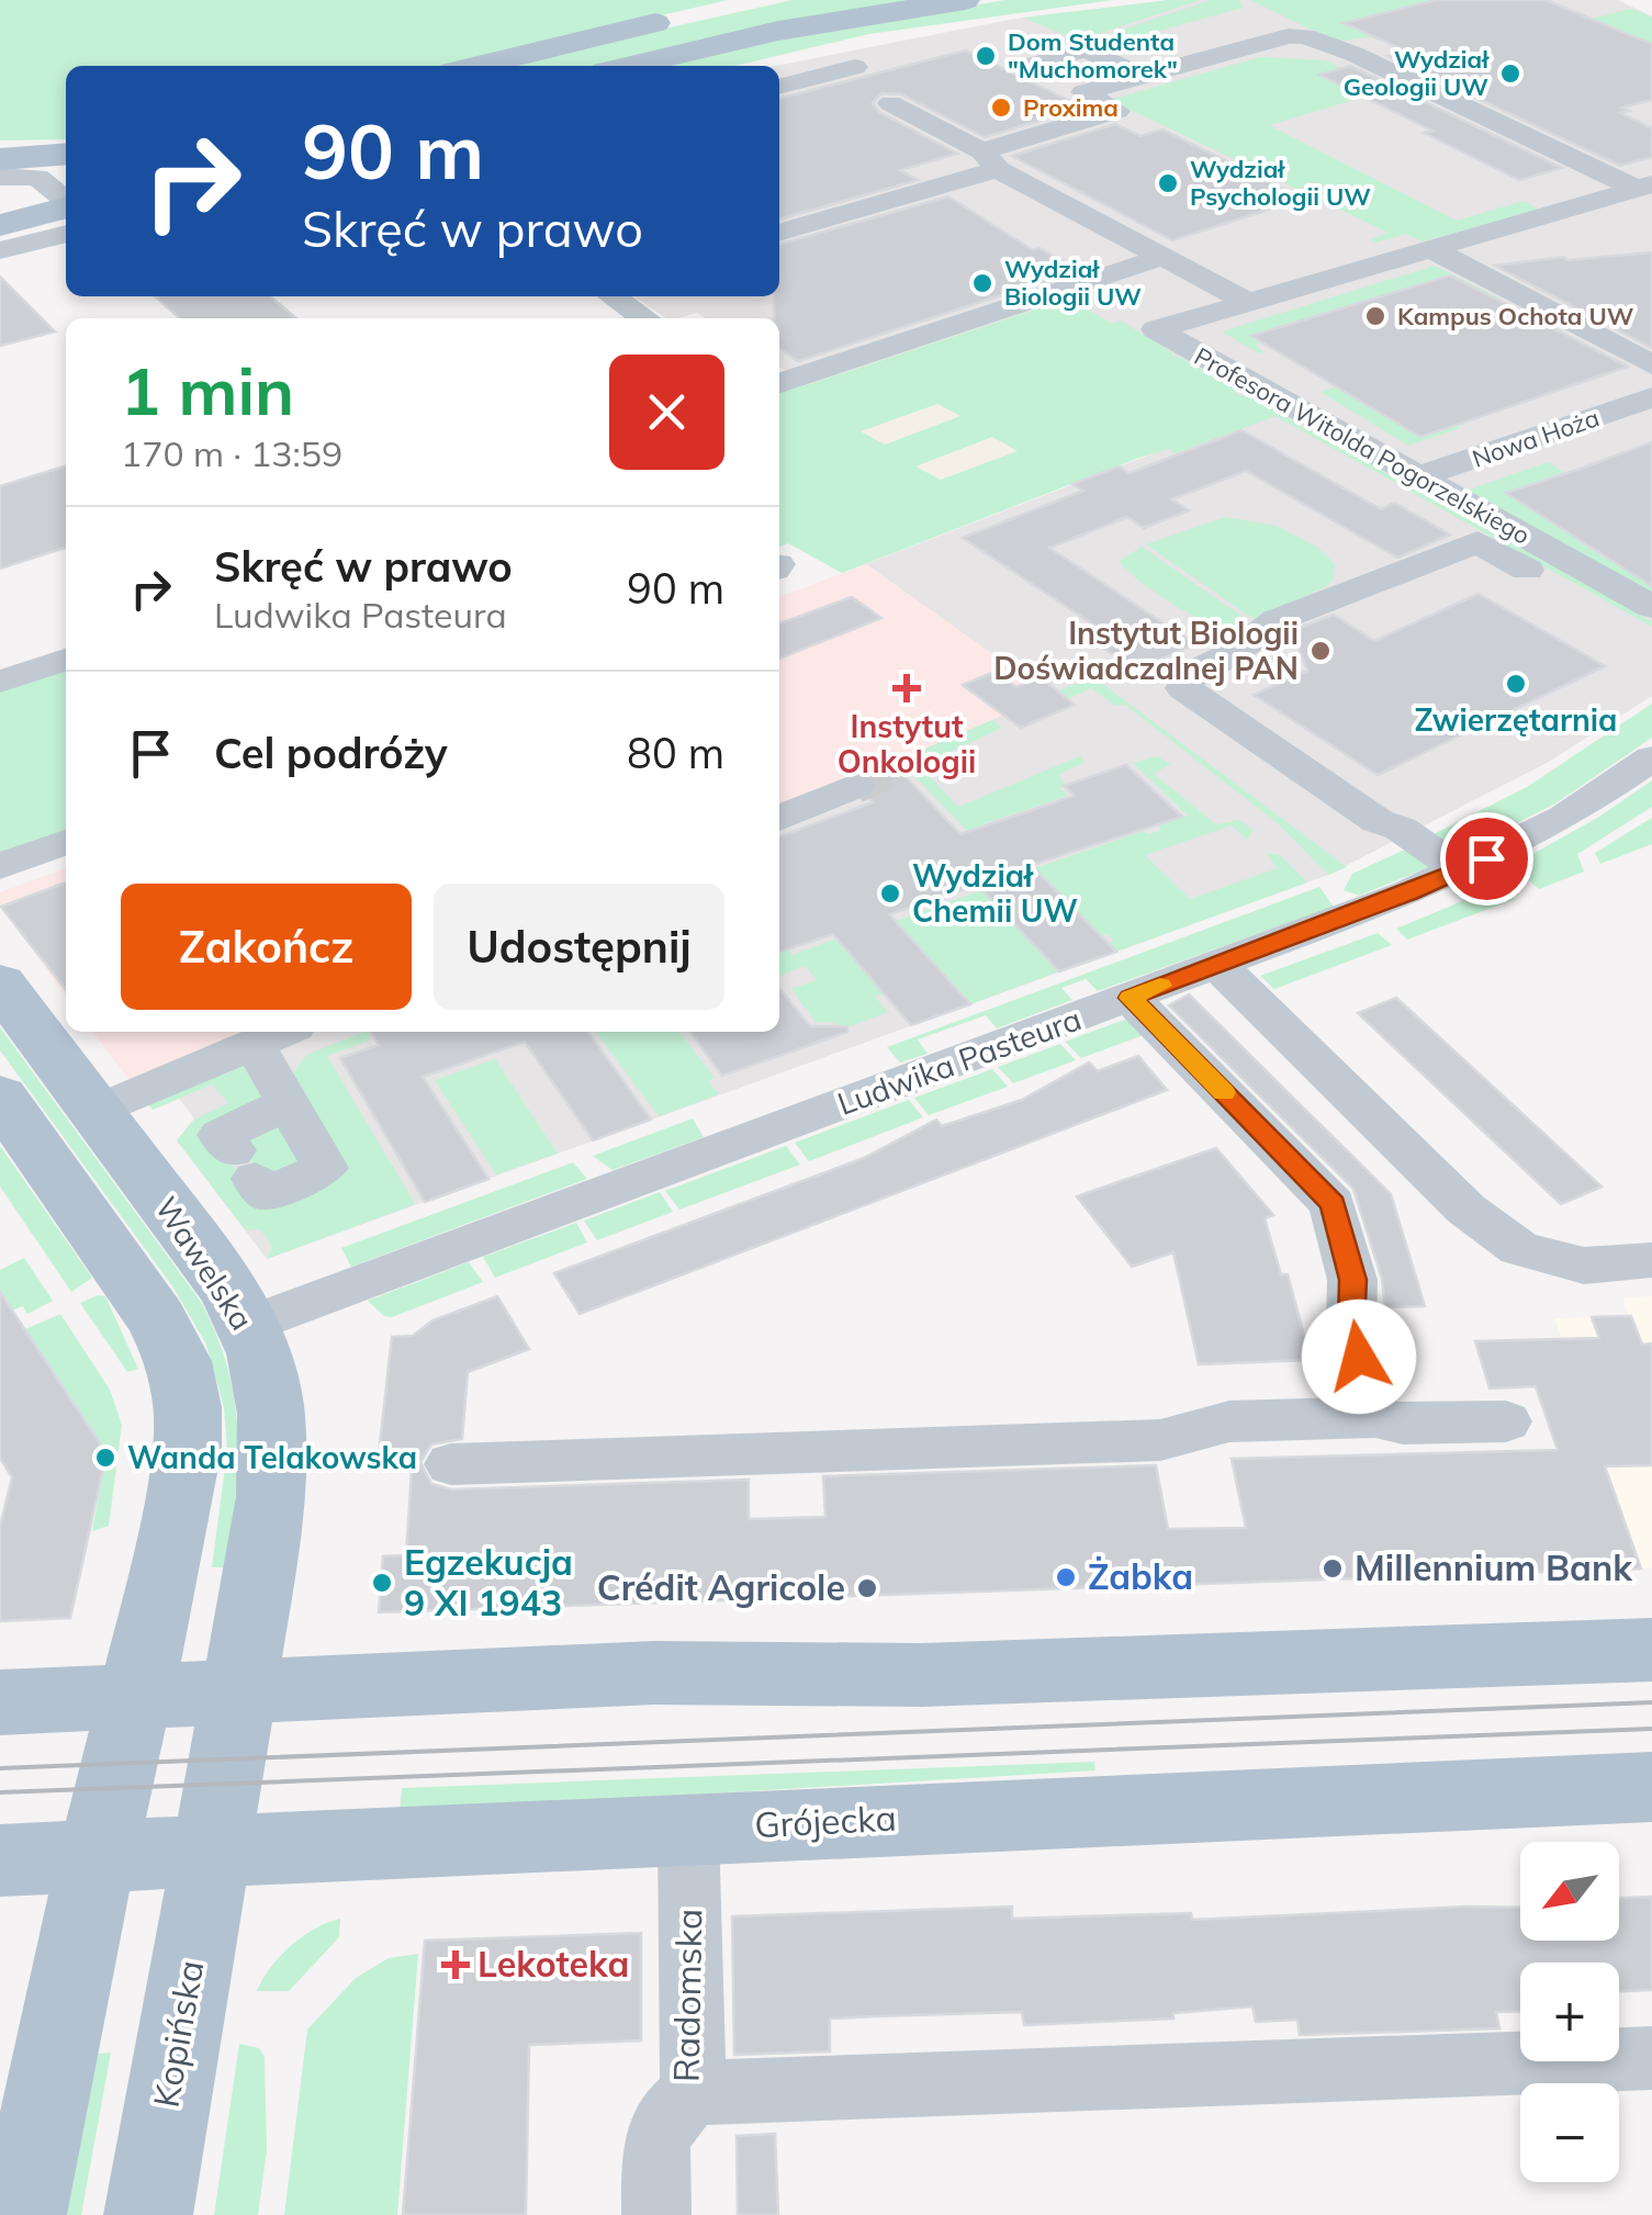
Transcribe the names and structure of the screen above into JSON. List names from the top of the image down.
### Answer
{
  "streets": {
    "main road": ["Wawelska", "Grójecka", "Kopińska"],
    "street": [
      "Nowa Hoża",
      "Profesora Witolda Pogorzelskiego",
      "Ludwika Pasteura",
      "Radomska"
    ]
  },
  "crossings": [
    ["Nowa Hoża", "Profesora Witolda Pogorzelskiego"],
    ["Ludwika Pasteura", "Wawelska"],
    ["Wawelska", "Grójecka"],
    ["Wawelska", "Kopińska"],
    ["Grójecka", "Radomska"],
    ["Grójecka", "Kopińska"]
  ],
  "places": {
    "other": [
      "Dom Studenta \"Muchomorek\"",
      "Wydział Geologii UW",
      "Proxima",
      "Wydział Psychologii UW",
      "Wydział Biologii UW",
      "Kampus Ochota UW",
      "Instytut Biologii Doświadczalnej PAN",
      "Zwierzętarnia",
      "Wydział Chemii UW",
      "Wanda Telakowska",
      "Millennium Bank",
      "Żabka",
      "Egzekucja 9 XI 1943",
      "Crédit Agricole"
    ],
    "health": ["Instytut Onkologii", "Lekoteka"]
  },
  "north": "bottom left",
  "page": {
    "turn": ["90 m", "Skręć w prawo"],
    "heading": ["1 min", "170 m · 13:59"],
    "list": [
      {
        "name": "Skręć w prawo",
        "note": "Ludwika Pasteura",
        "value": "90 m"
      },
      {
        "name": "Cel podróży",
        "value": "80 m"
      }
    ],
    "buttons": ["Zakończ", "Udostępnij"],
    "map_buttons": ["+", "−"]
  }
}
